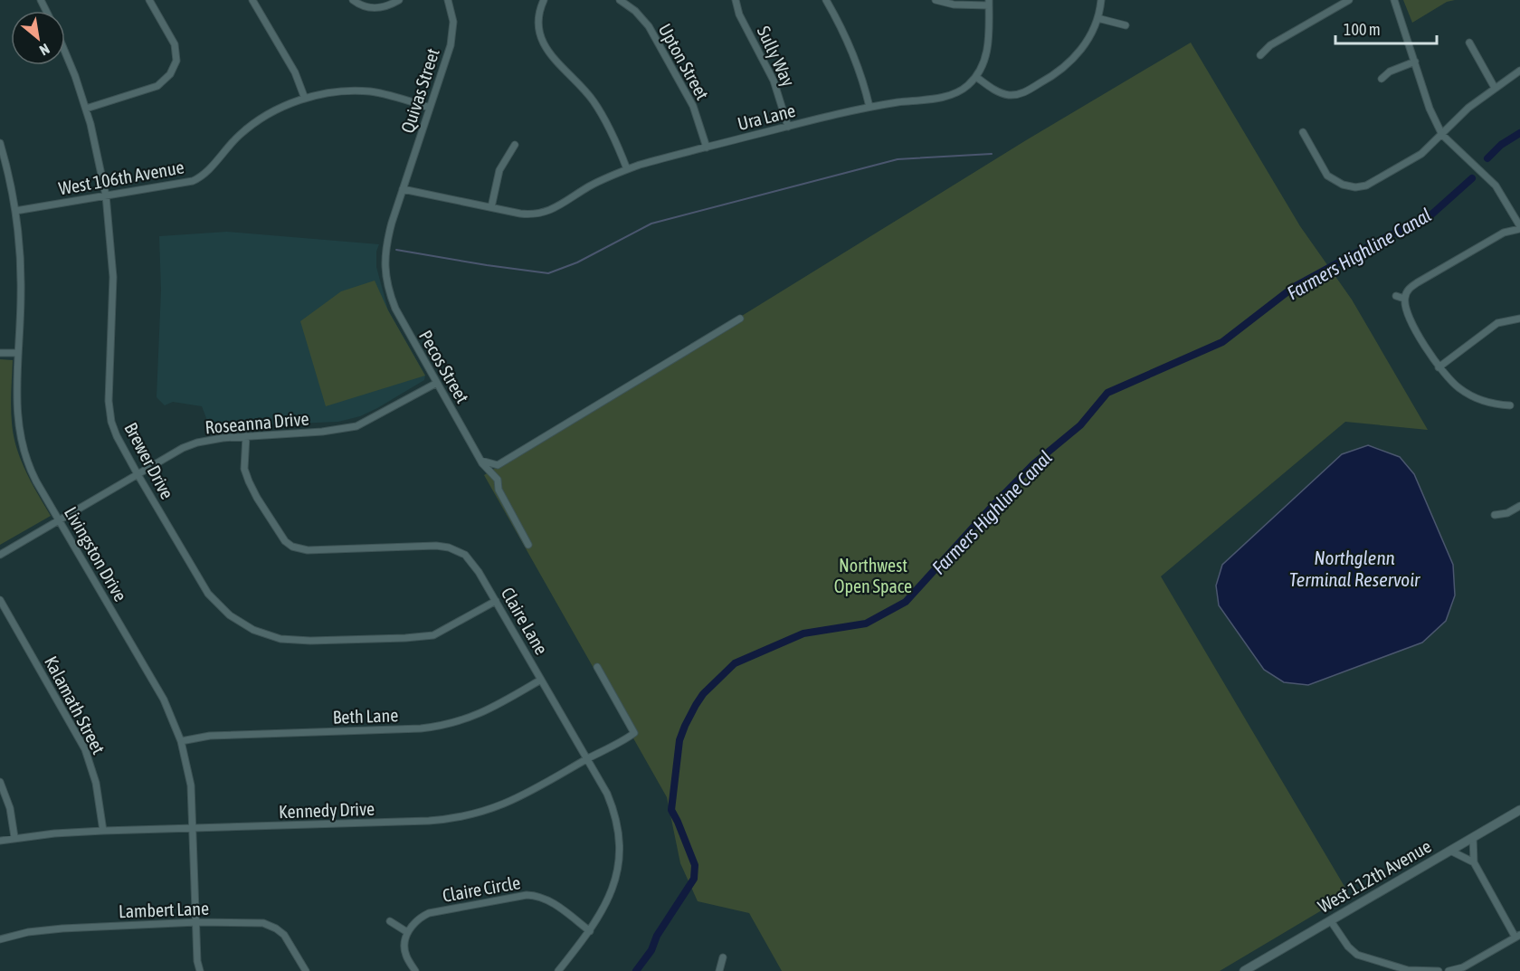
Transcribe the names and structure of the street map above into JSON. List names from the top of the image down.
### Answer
{
  "streets": {
    "main road": ["West 112th Avenue"],
    "street": [
      "Sully Way",
      "Upton Street",
      "Quivas Street",
      "Ura Lane",
      "West 106th Avenue",
      "Pecos Street",
      "Roseanna Drive",
      "Brewer Drive",
      "Livingston Drive",
      "Claire Lane",
      "Kalamath Street",
      "Beth Lane",
      "Kennedy Drive",
      "Claire Circle",
      "Lambert Lane"
    ]
  },
  "crossings": [
    ["Sully Way", "Ura Lane"],
    ["Upton Street", "Ura Lane"],
    ["Quivas Street", "Ura Lane"],
    ["Quivas Street", "West 106th Avenue"],
    ["Quivas Street", "Pecos Street"],
    ["Ura Lane", "Pecos Street"],
    ["West 106th Avenue", "Brewer Drive"],
    ["West 106th Avenue", "Livingston Drive"],
    ["Pecos Street", "Roseanna Drive"],
    ["Roseanna Drive", "Brewer Drive"],
    ["Roseanna Drive", "Livingston Drive"],
    ["Roseanna Drive", "Claire Lane"],
    ["Brewer Drive", "Claire Lane"],
    ["Livingston Drive", "Beth Lane"],
    ["Livingston Drive", "Kennedy Drive"],
    ["Livingston Drive", "Lambert Lane"],
    ["Claire Lane", "Beth Lane"],
    ["Claire Lane", "Kennedy Drive"],
    ["Claire Lane", "Claire Circle"],
    ["Kalamath Street", "Kennedy Drive"]
  ],
  "water": ["Farmers Highline Canal", "Northglenn Terminal Reservoir"],
  "parks": ["Northwest Open Space"],
  "scale_bar": "100 m",
  "north": "bottom right"
}
